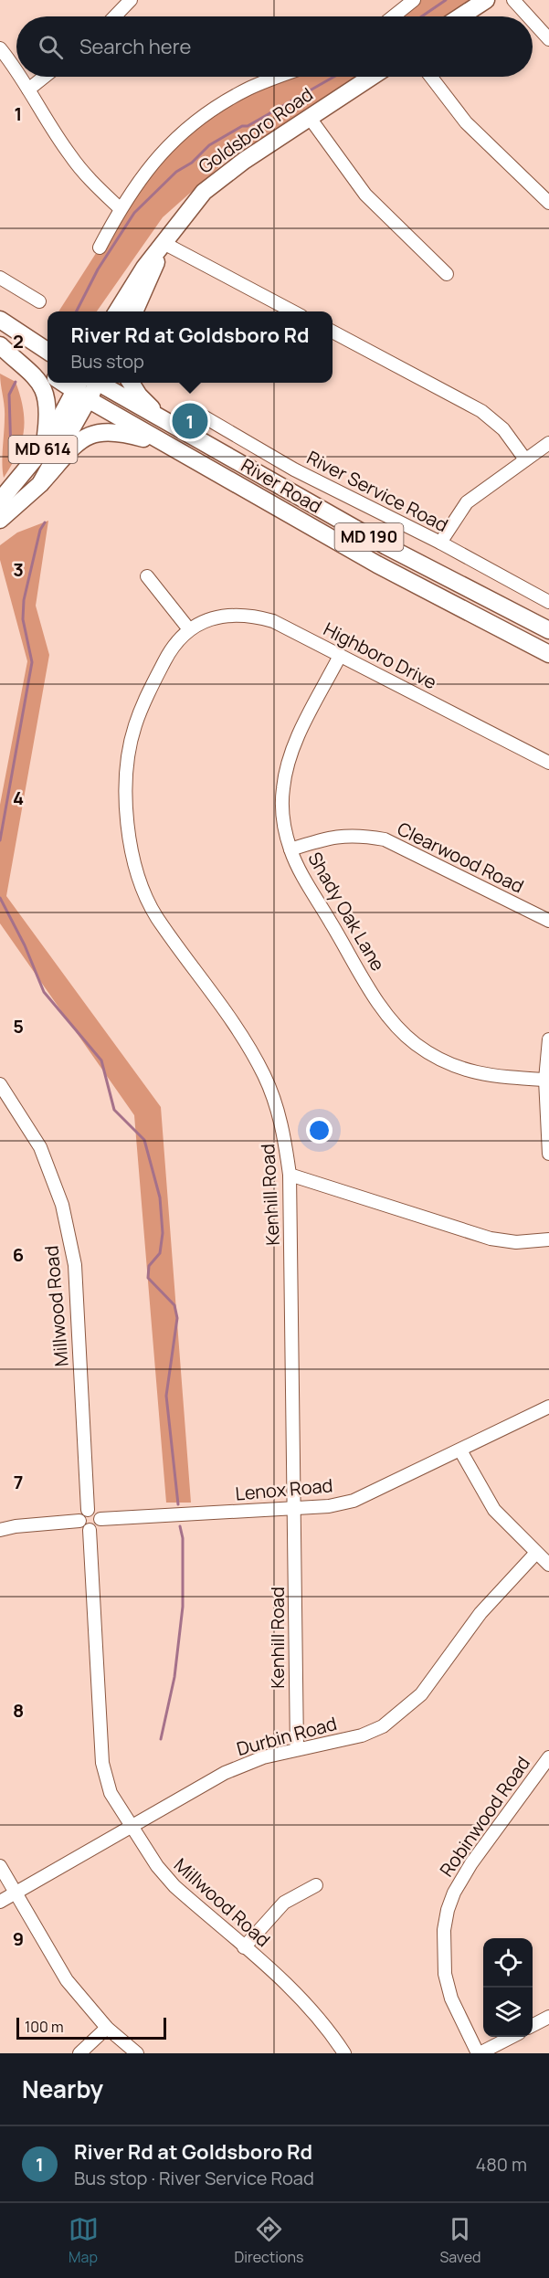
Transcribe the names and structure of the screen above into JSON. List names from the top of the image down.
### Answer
{
  "streets": {
    "main road": [
      "Goldsboro Road",
      "MD 614",
      "River Road",
      "MD 190"
    ],
    "street": [
      "River Service Road",
      "Highboro Drive",
      "Clearwood Road",
      "Shady Oak Lane",
      "Kenhill Road",
      "Millwood Road",
      "Lenox Road",
      "Durbin Road",
      "Robinwood Road"
    ]
  },
  "crossings": [
    ["MD 614", "River Road"],
    ["Highboro Drive", "Shady Oak Lane"],
    ["Highboro Drive", "Kenhill Road"],
    ["Clearwood Road", "Shady Oak Lane"],
    ["Kenhill Road", "Lenox Road"],
    ["Kenhill Road", "Durbin Road"],
    ["Millwood Road", "Lenox Road"],
    ["Millwood Road", "Durbin Road"]
  ],
  "scale_bar": "100 m",
  "page": {
    "search": "Search here",
    "popup": ["River Rd at Goldsboro Rd", "Bus stop"],
    "pins": "1",
    "scale": "100 m",
    "heading": "Nearby",
    "list": [
      {
        "mark": "1",
        "name": "River Rd at Goldsboro Rd",
        "note": "Bus stop · River Service Road",
        "value": "480 m"
      }
    ],
    "nav": ["Map", "Directions", "Saved"]
  },
  "grid": {
    "rows": [
      "1",
      "2",
      "3",
      "4",
      "5",
      "6",
      "7",
      "8",
      "9"
    ]
  }
}
